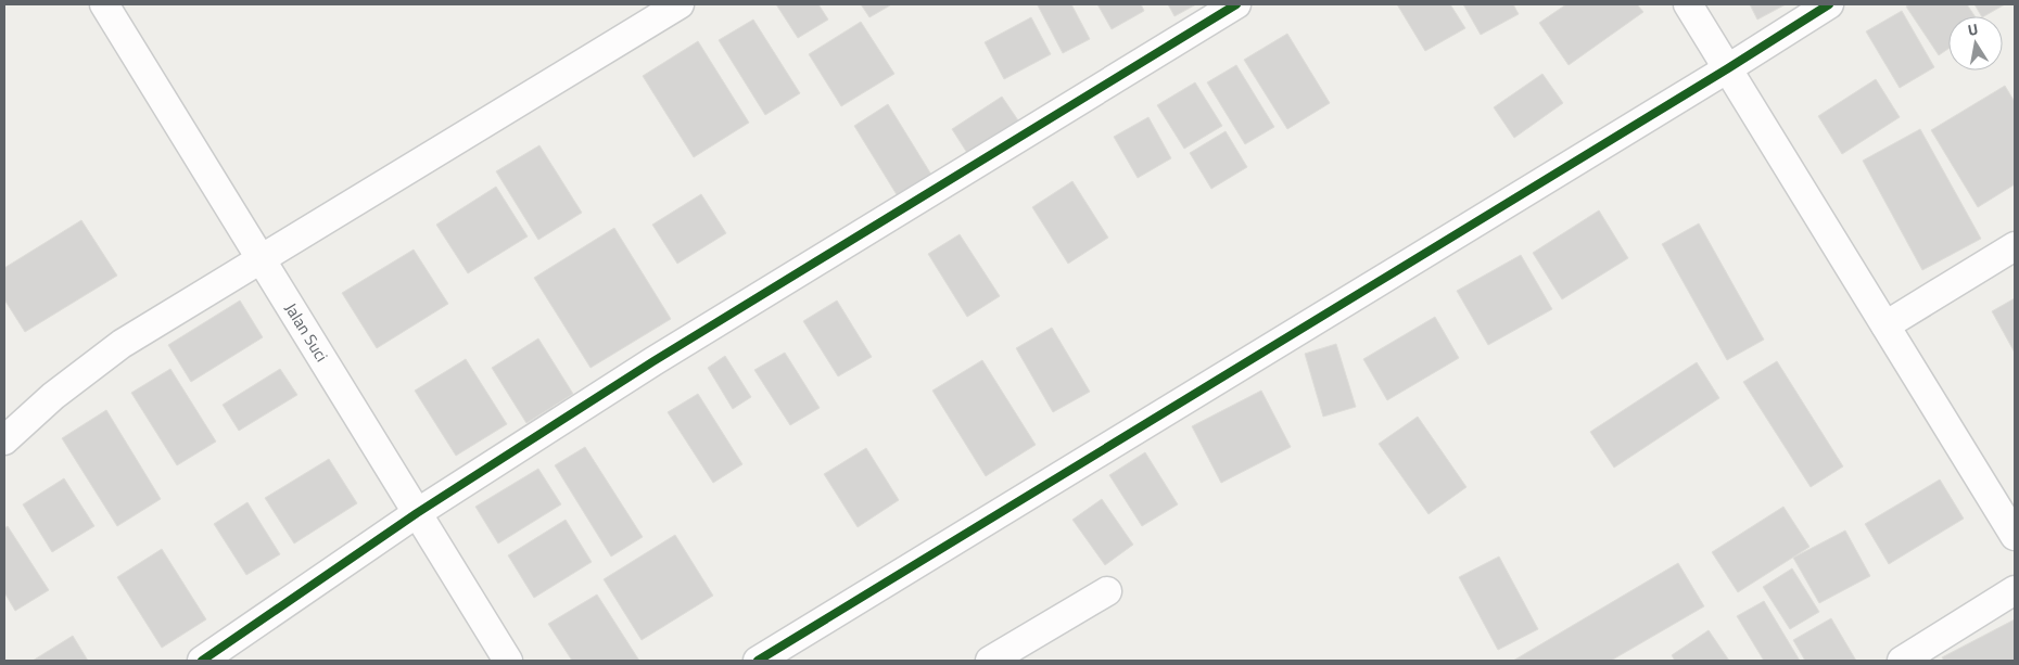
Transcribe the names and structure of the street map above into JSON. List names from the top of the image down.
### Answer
{
  "streets": {
    "street": ["Jalan Suci"]
  },
  "north": "top"
}
